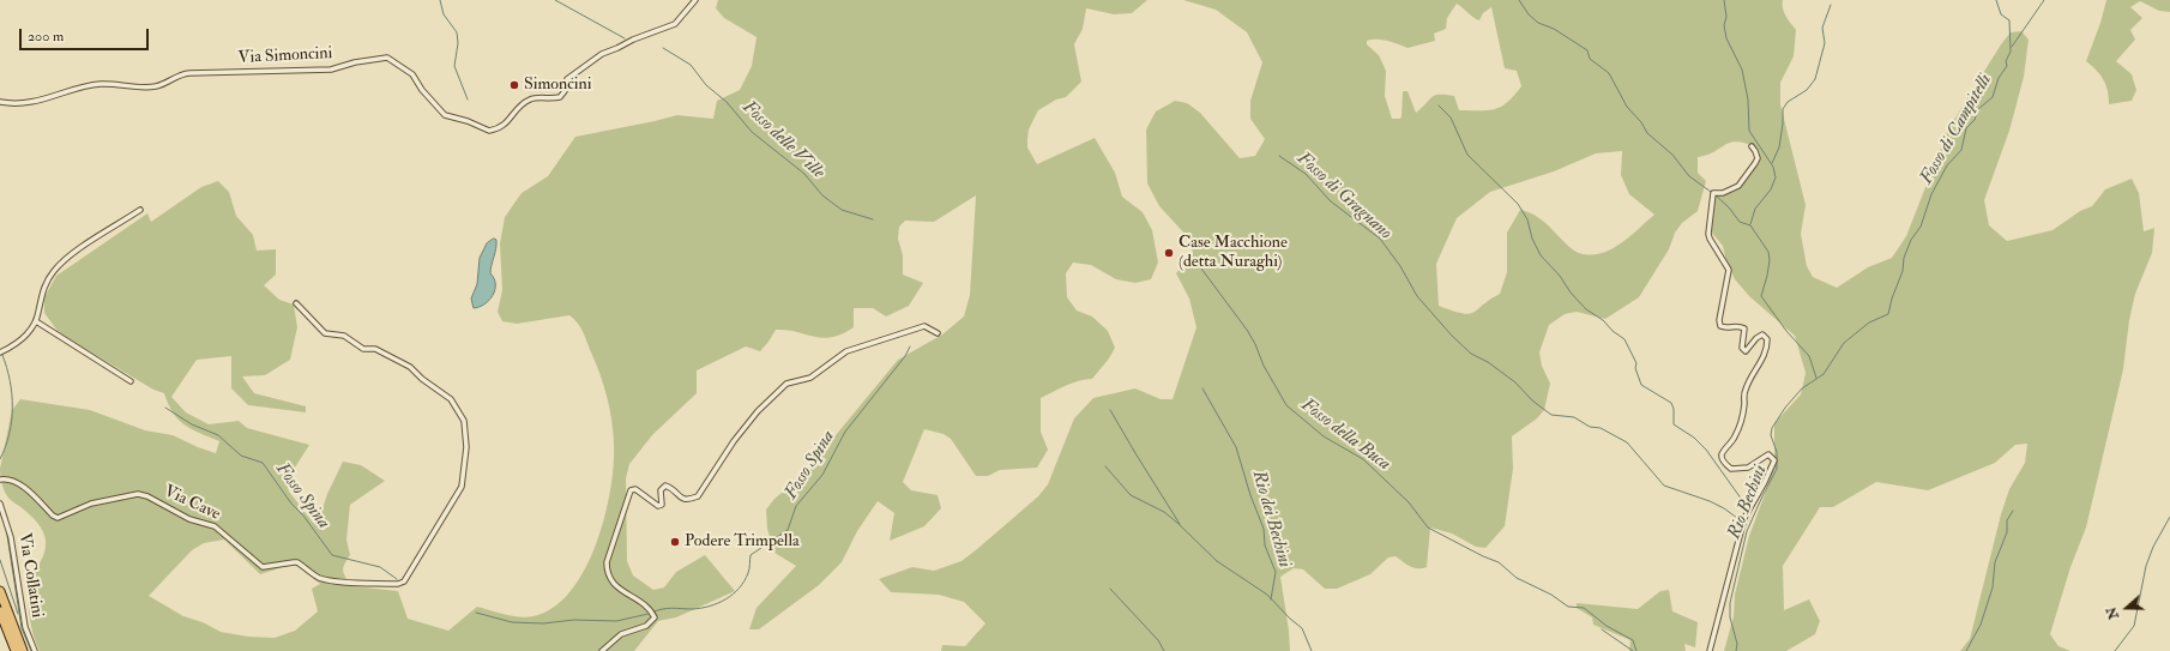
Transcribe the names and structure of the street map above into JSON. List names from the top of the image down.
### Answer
{
  "streets": {
    "street": ["Via Simoncini", "Via Cave", "Via Collatini"]
  },
  "water": [
    "Fosso di Campitelli",
    "Fosso delle Ville",
    "Fosso di Gragnano",
    "Fosso della Buca",
    "Fosso Spina",
    "Rio Bechini",
    "Rio dei Bechini"
  ],
  "places": ["Simoncini", "Case Macchione (detta Nuraghi)", "Podere Trimpella"],
  "scale_bar": "200 m",
  "north": "left"
}
